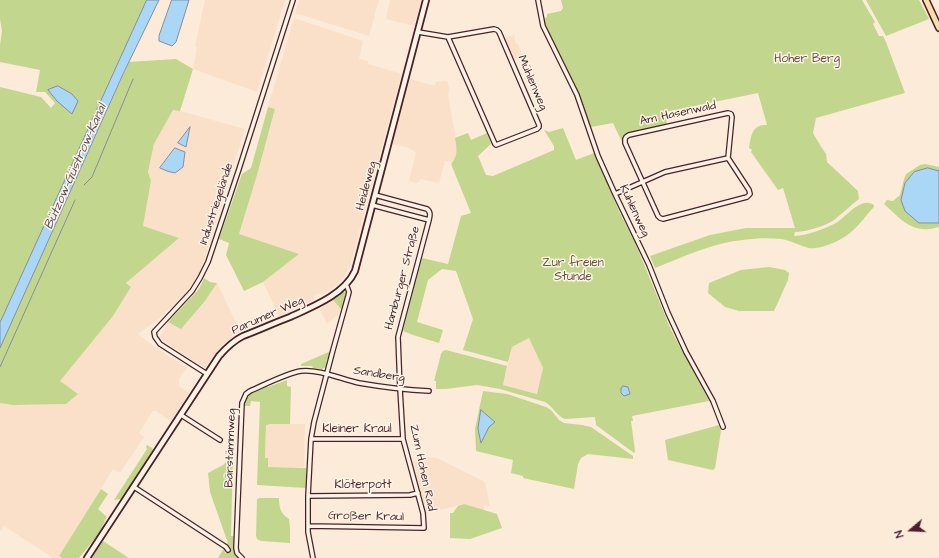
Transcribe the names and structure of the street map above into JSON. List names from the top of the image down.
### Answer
{
  "streets": {
    "street": [
      "Mühlenweg",
      "Am Hasenwald",
      "Heideweg",
      "Industriegelände",
      "Kuhlenweg",
      "Hamburger Straße",
      "Parumer Weg",
      "Sandberg",
      "Kleiner Kraul",
      "Bärstämmweg",
      "Zum Hohen Rad",
      "Klöterpott",
      "Großer Kraul"
    ]
  },
  "crossings": [
    ["Mühlenweg", "Heideweg"],
    ["Heideweg", "Parumer Weg"],
    ["Industriegelände", "Parumer Weg"],
    ["Hamburger Straße", "Sandberg"],
    ["Hamburger Straße", "Zum Hohen Rad"],
    ["Sandberg", "Bärstämmweg"],
    ["Sandberg", "Zum Hohen Rad"],
    ["Kleiner Kraul", "Zum Hohen Rad"],
    ["Zum Hohen Rad", "Klöterpott"],
    ["Zum Hohen Rad", "Großer Kraul"]
  ],
  "water": ["Bützow-Güstrow-Kanal"],
  "parks": ["Hoher Berg", "Zur freien Stunde"],
  "north": "left"
}
